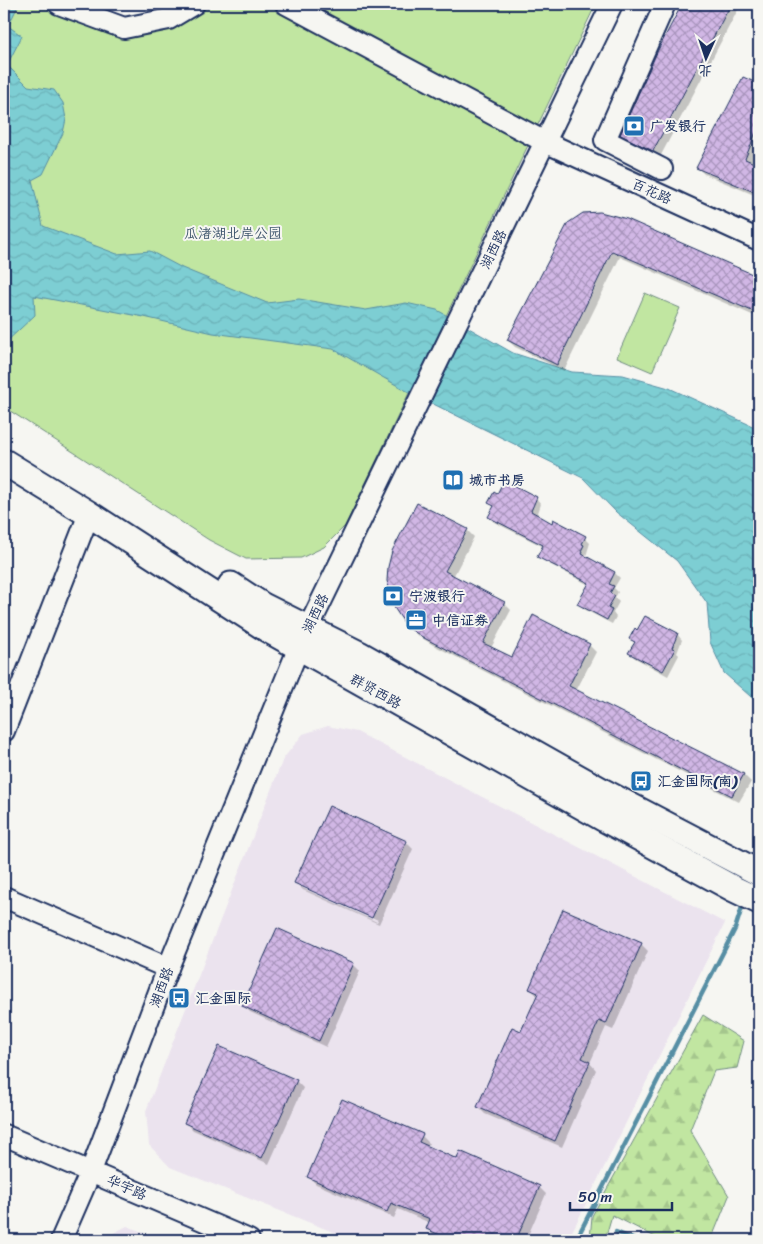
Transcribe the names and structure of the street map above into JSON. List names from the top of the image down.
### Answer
{
  "streets": {
    "main road": ["群贤西路"],
    "street": ["百花路", "湖西路", "华宇路"]
  },
  "crossings": [
    ["百花路", "湖西路"],
    ["湖西路", "群贤西路"],
    ["湖西路", "华宇路"]
  ],
  "parks": ["瓜渚湖北岸公园"],
  "places": {
    "bank": ["广发银行", "宁波银行"],
    "library": ["城市书房"],
    "office": ["中信证券"],
    "bus stop": ["汇金国际(南)", "汇金国际"]
  },
  "scale_bar": "50 m",
  "north": "bottom"
}
